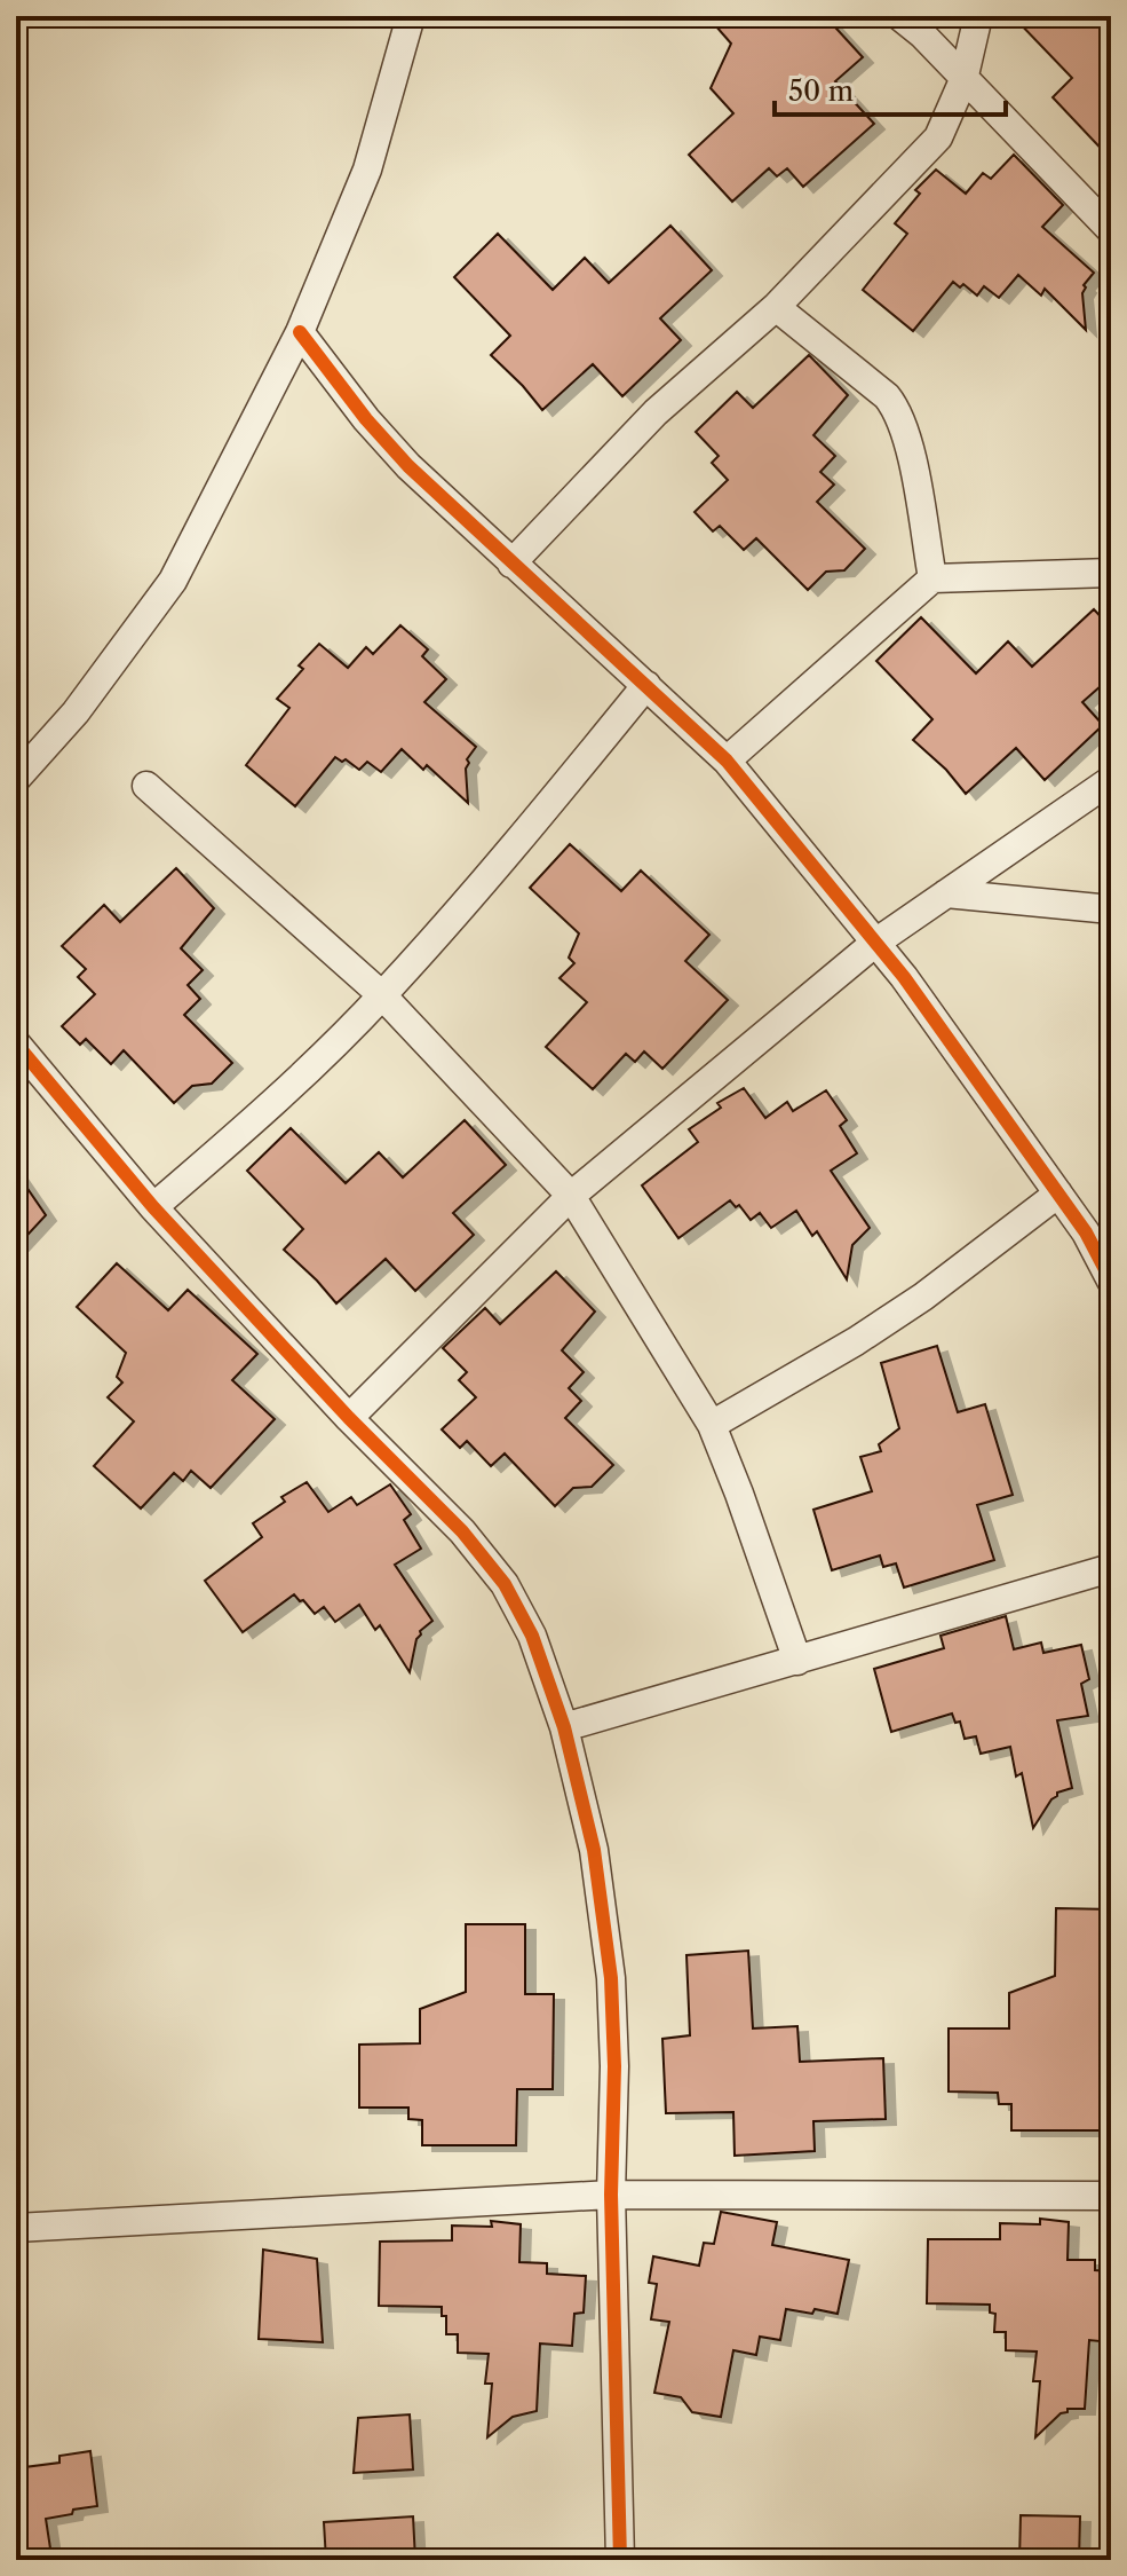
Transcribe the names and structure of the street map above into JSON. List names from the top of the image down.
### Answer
{
  "scale_bar": "50 m"
}
